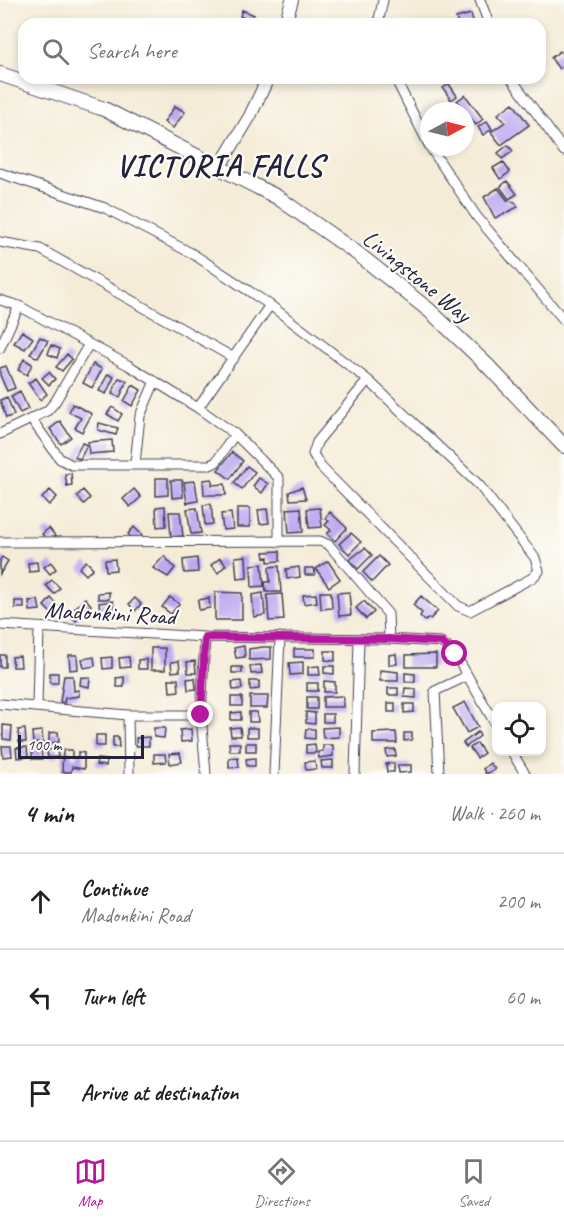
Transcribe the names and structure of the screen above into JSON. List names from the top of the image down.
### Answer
{
  "streets": {
    "highway": ["Livingstone Way"],
    "street": ["Madonkini Road"]
  },
  "districts": ["VICTORIA FALLS"],
  "scale_bar": "100 m",
  "north": "right",
  "page": {
    "search": "Search here",
    "scale": "100 m",
    "heading": ["4 min", "Walk · 260 m"],
    "list": [
      ["Continue", "Madonkini Road", "200 m"],
      ["Turn left", "60 m"],
      "Arrive at destination"
    ],
    "nav": ["Map", "Directions", "Saved"]
  }
}
